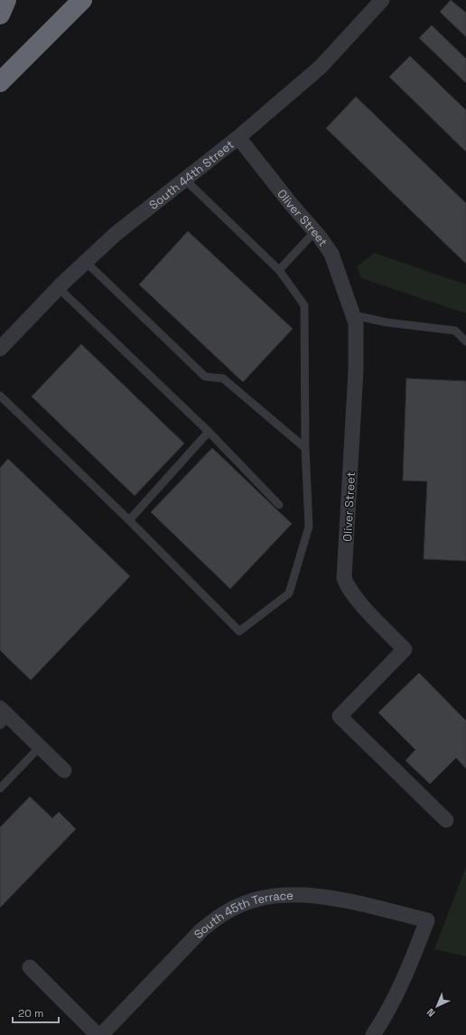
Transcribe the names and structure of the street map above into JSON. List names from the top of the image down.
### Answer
{
  "streets": {
    "street": ["South 44th Street", "Oliver Street", "South 45th Terrace"]
  },
  "crossings": [
    ["South 44th Street", "Oliver Street"]
  ],
  "scale_bar": "20 m",
  "north": "bottom left"
}
